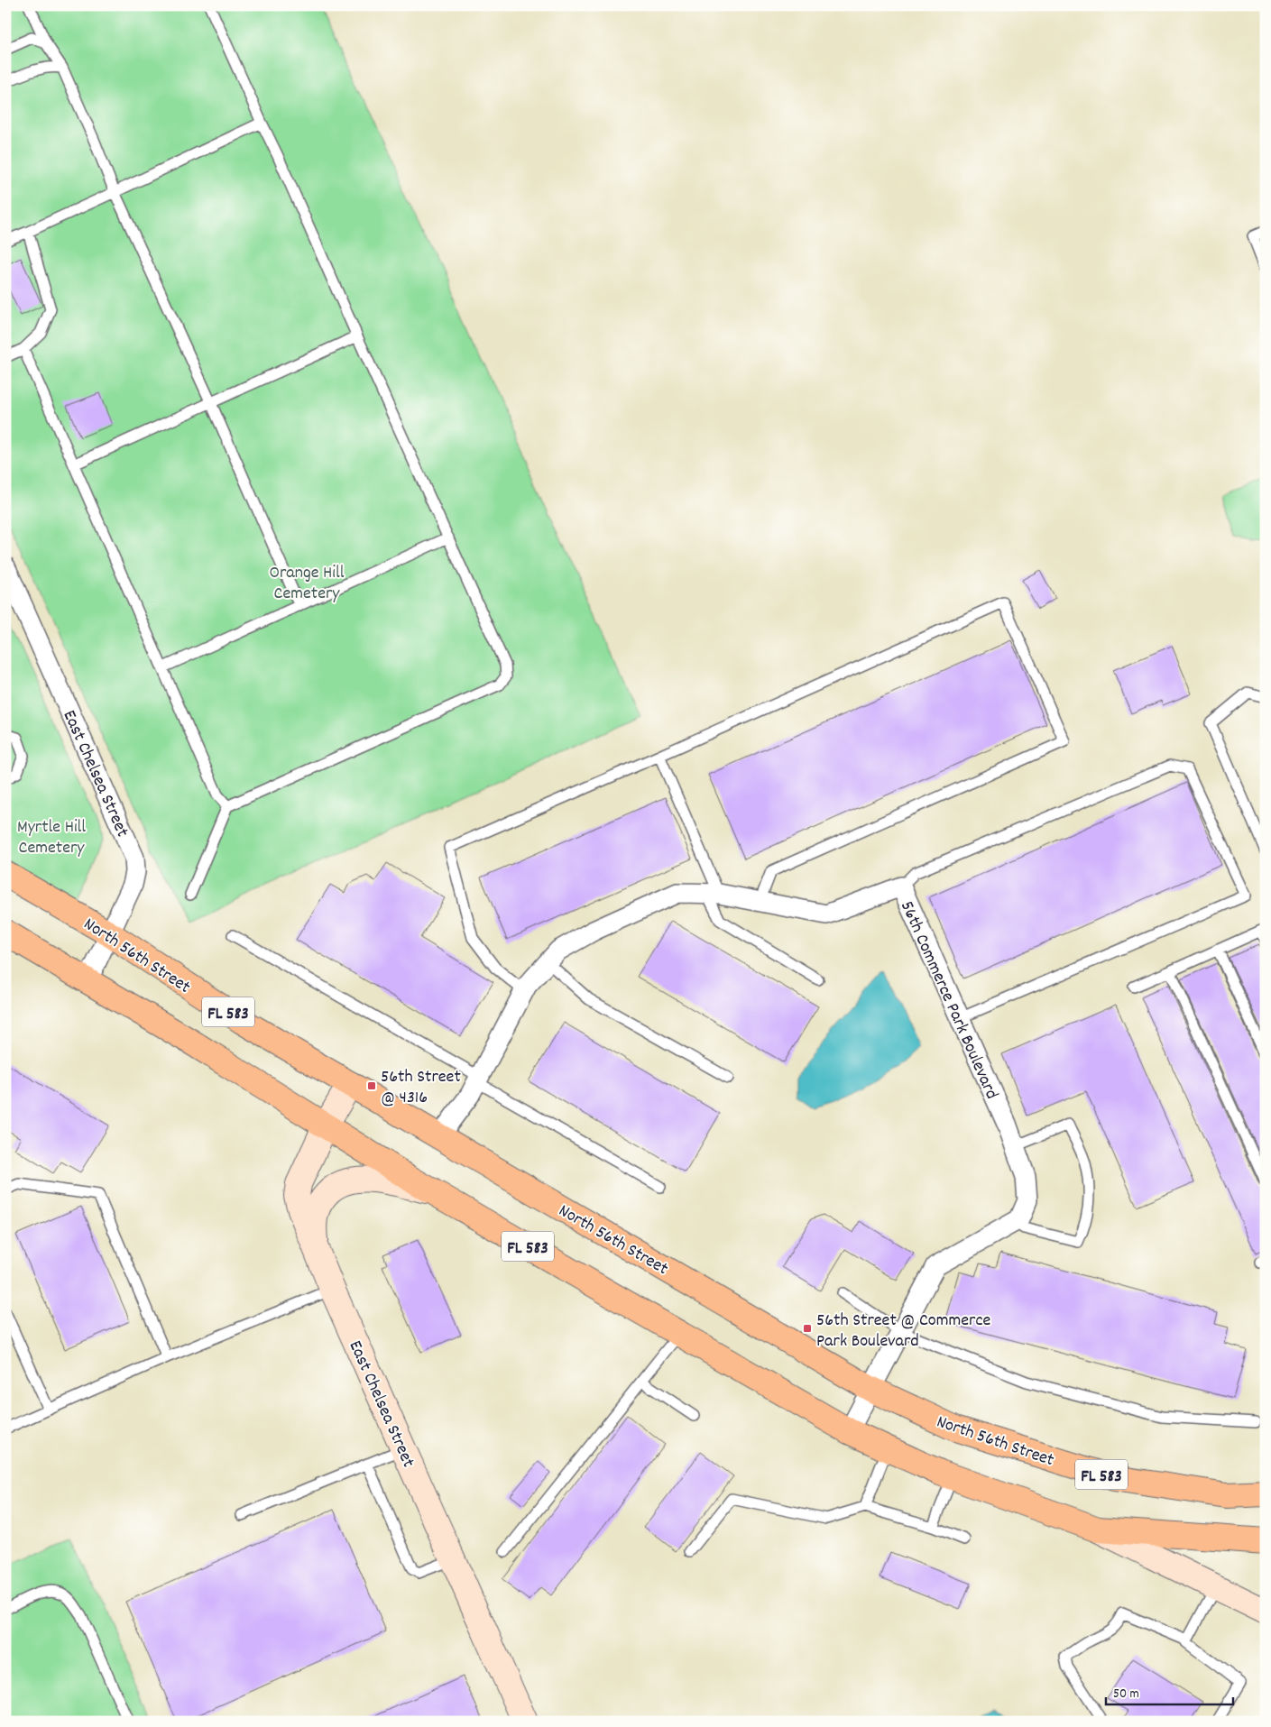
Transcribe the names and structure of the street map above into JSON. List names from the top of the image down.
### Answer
{
  "streets": {
    "main road": ["North 56th Street", "FL 583"],
    "street": ["East Chelsea Street", "56th Commerce Park Boulevard"]
  },
  "crossings": [
    ["East Chelsea Street", "North 56th Street"],
    ["East Chelsea Street", "FL 583"],
    ["North 56th Street", "56th Commerce Park Boulevard"],
    ["56th Commerce Park Boulevard", "FL 583"]
  ],
  "parks": ["Orange Hill Cemetery", "Myrtle Hill Cemetery"],
  "places": {
    "transit": ["56th Street @ 4316", "56th Street @ Commerce Park Boulevard"]
  },
  "scale_bar": "50 m"
}
